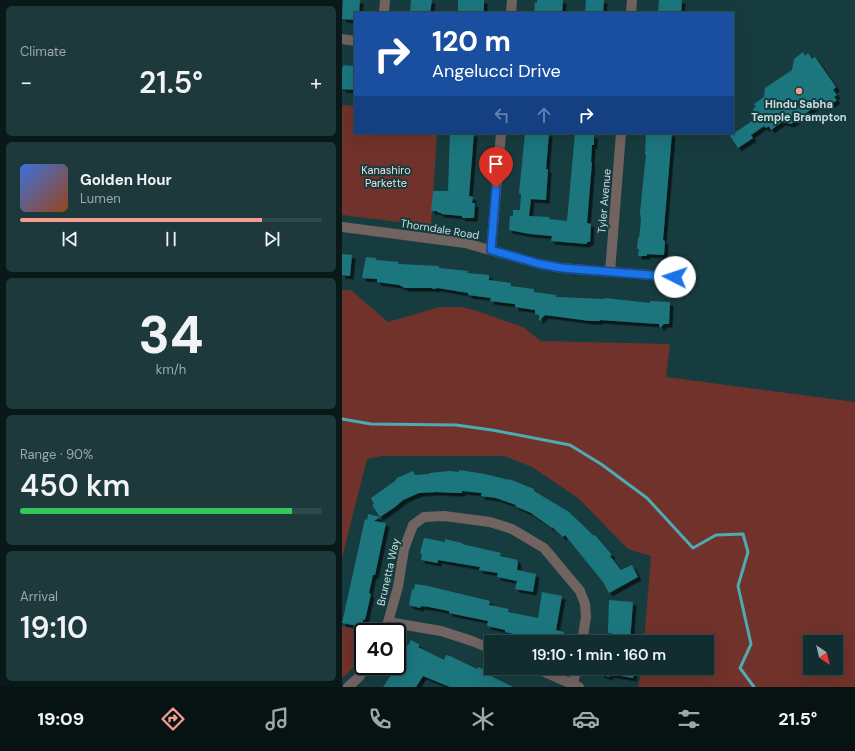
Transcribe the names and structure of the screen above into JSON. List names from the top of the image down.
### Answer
{
  "streets": {
    "street": ["Tyler Avenue", "Thorndale Road", "Brunetta Way"]
  },
  "crossings": [
    ["Tyler Avenue", "Thorndale Road"]
  ],
  "parks": ["Kanashiro Parkette"],
  "places": ["Hindu Sabha Temple Brampton"],
  "north": "bottom right",
  "page": {
    "tile": [
      "Climate",
      ["34", "km/h"],
      ["Range · 90%", "450 km"],
      ["Arrival", "19:10"]
    ],
    "turn": ["120 m", "Angelucci Drive"],
    "heat": ["−", "21.5°", "+"],
    "song": ["Golden Hour", "Lumen"],
    "limit": "40",
    "trip": "19:10 · 1 min · 160 m",
    "tabs": ["19:09", "21.5°"]
  }
}
